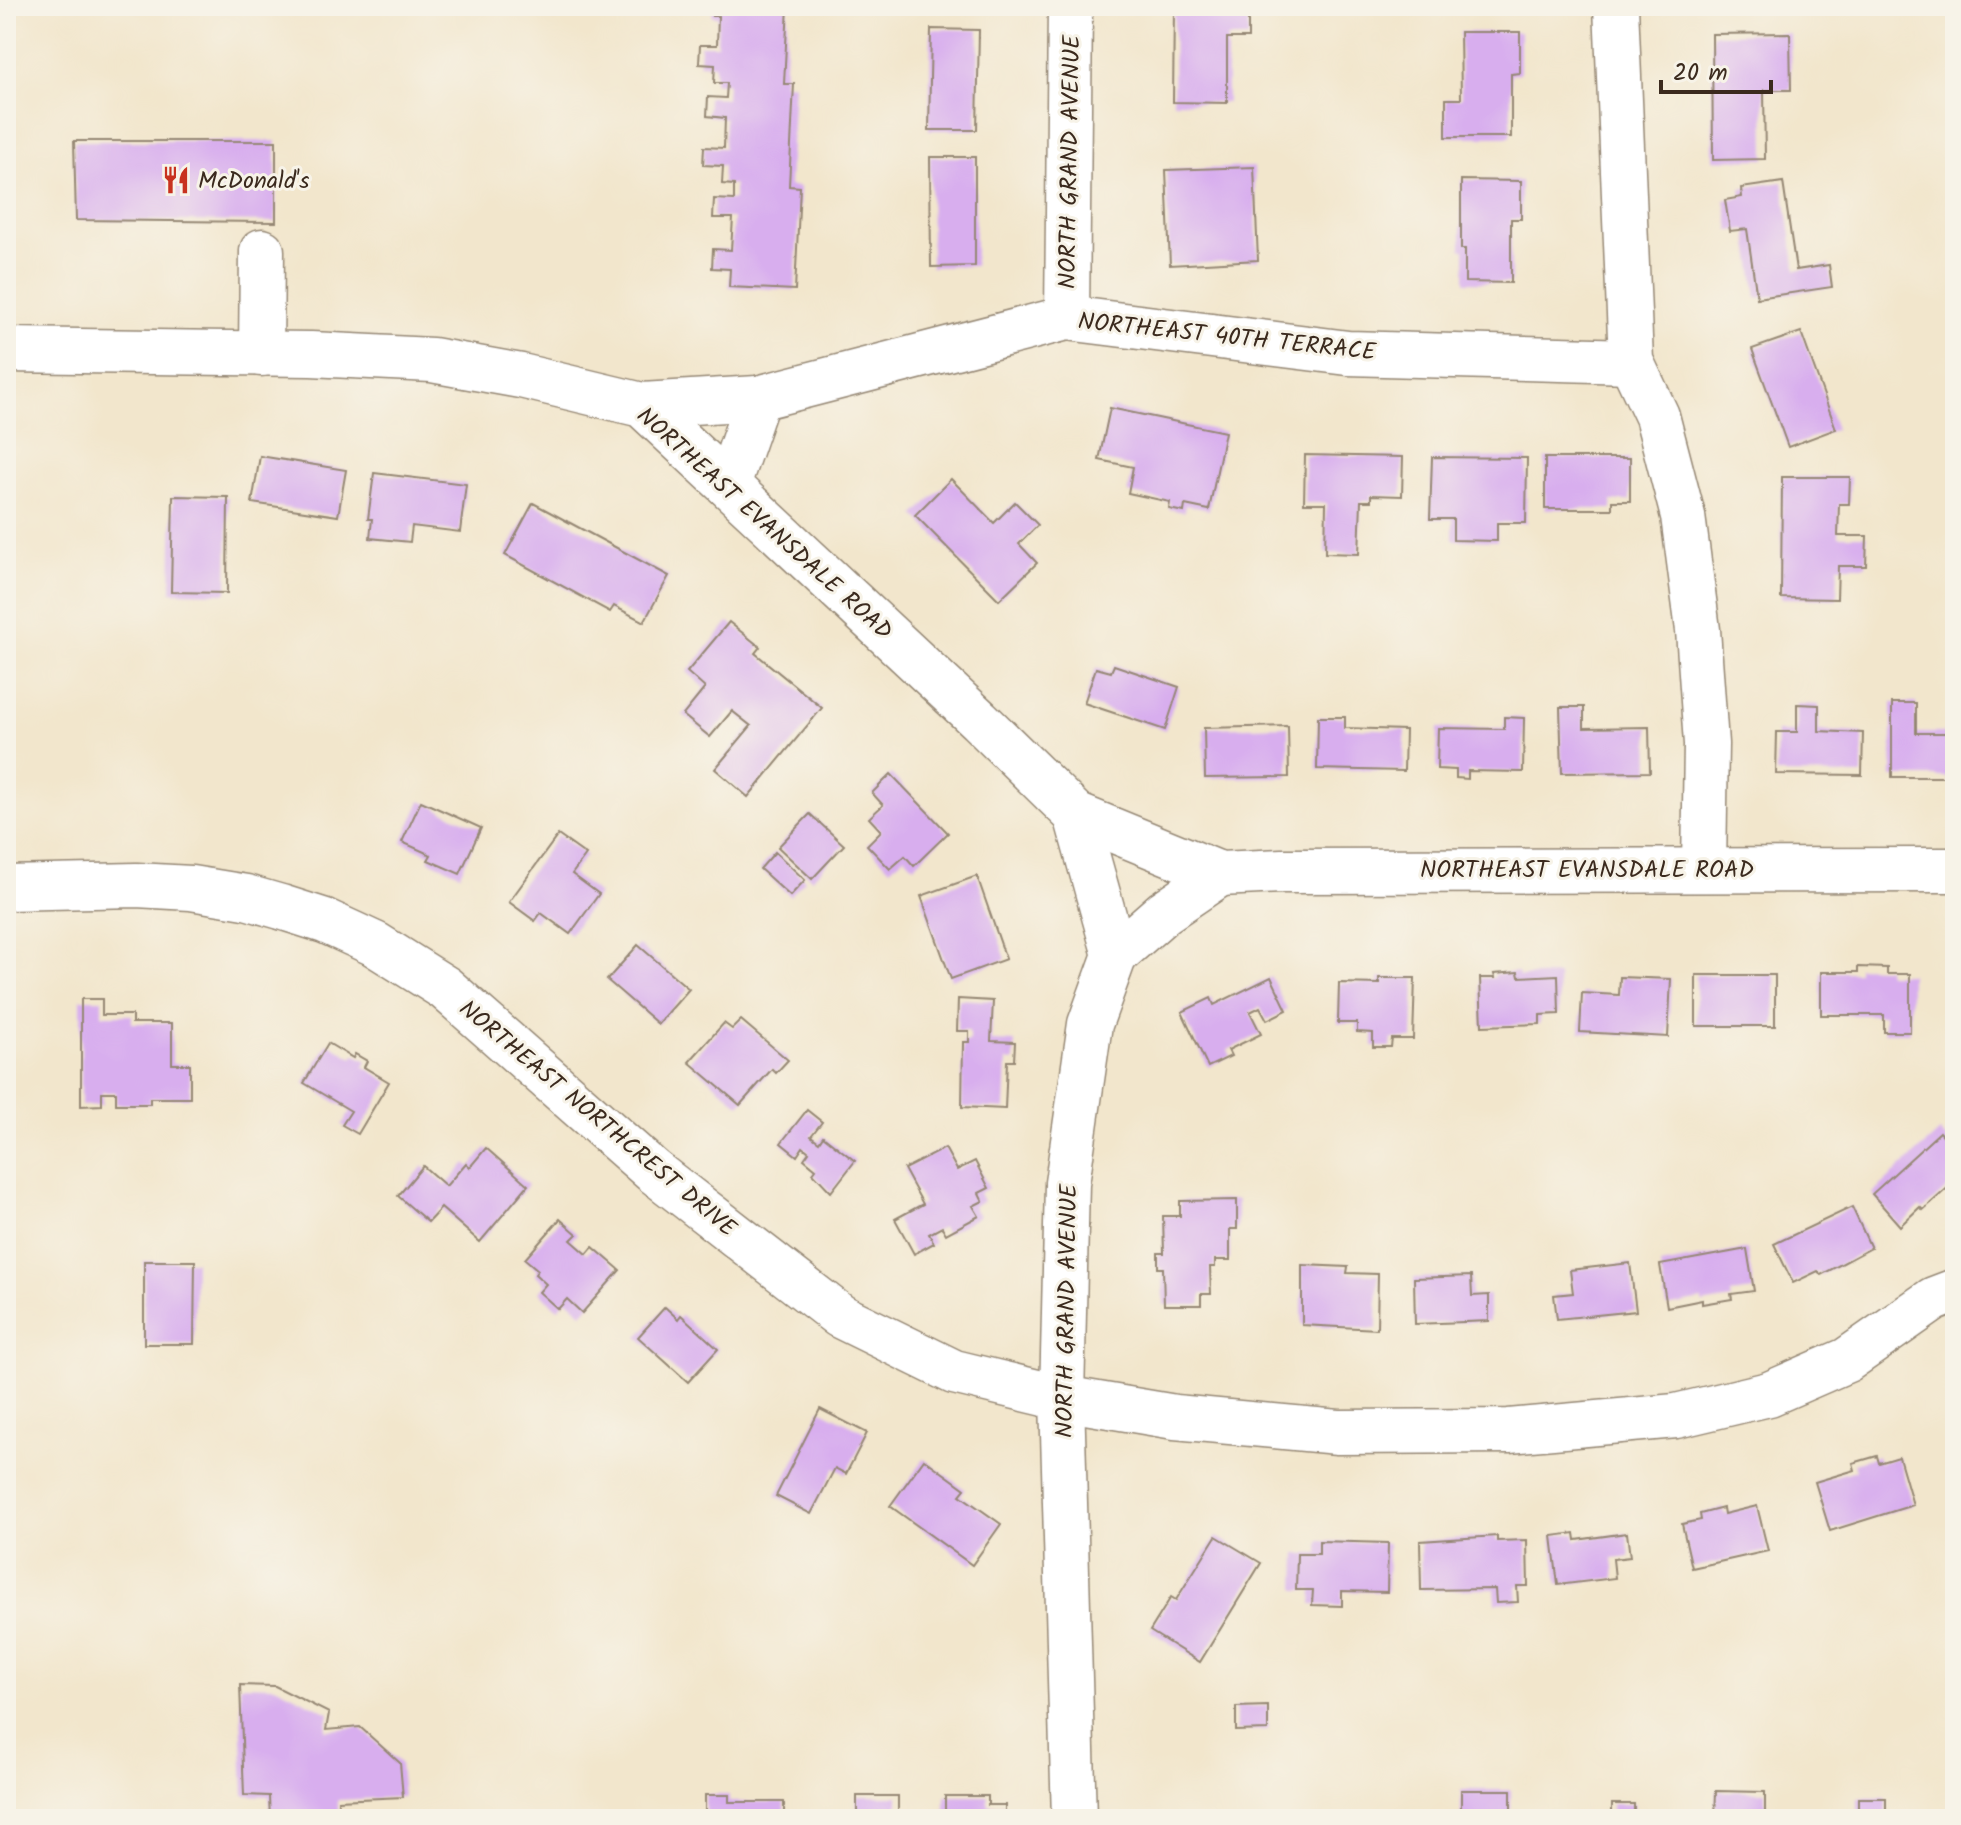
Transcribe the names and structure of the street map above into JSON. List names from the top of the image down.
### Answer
{
  "streets": {
    "street": [
      "NORTH GRAND AVENUE",
      "NORTHEAST 40TH TERRACE",
      "NORTHEAST EVANSDALE ROAD",
      "NORTHEAST NORTHCREST DRIVE"
    ]
  },
  "crossings": [
    ["NORTH GRAND AVENUE", "NORTHEAST 40TH TERRACE"],
    ["NORTH GRAND AVENUE", "NORTHEAST NORTHCREST DRIVE"],
    ["NORTHEAST 40TH TERRACE", "NORTHEAST EVANSDALE ROAD"]
  ],
  "places": {
    "restaurant": ["McDonald's"]
  },
  "scale_bar": "20 m"
}
